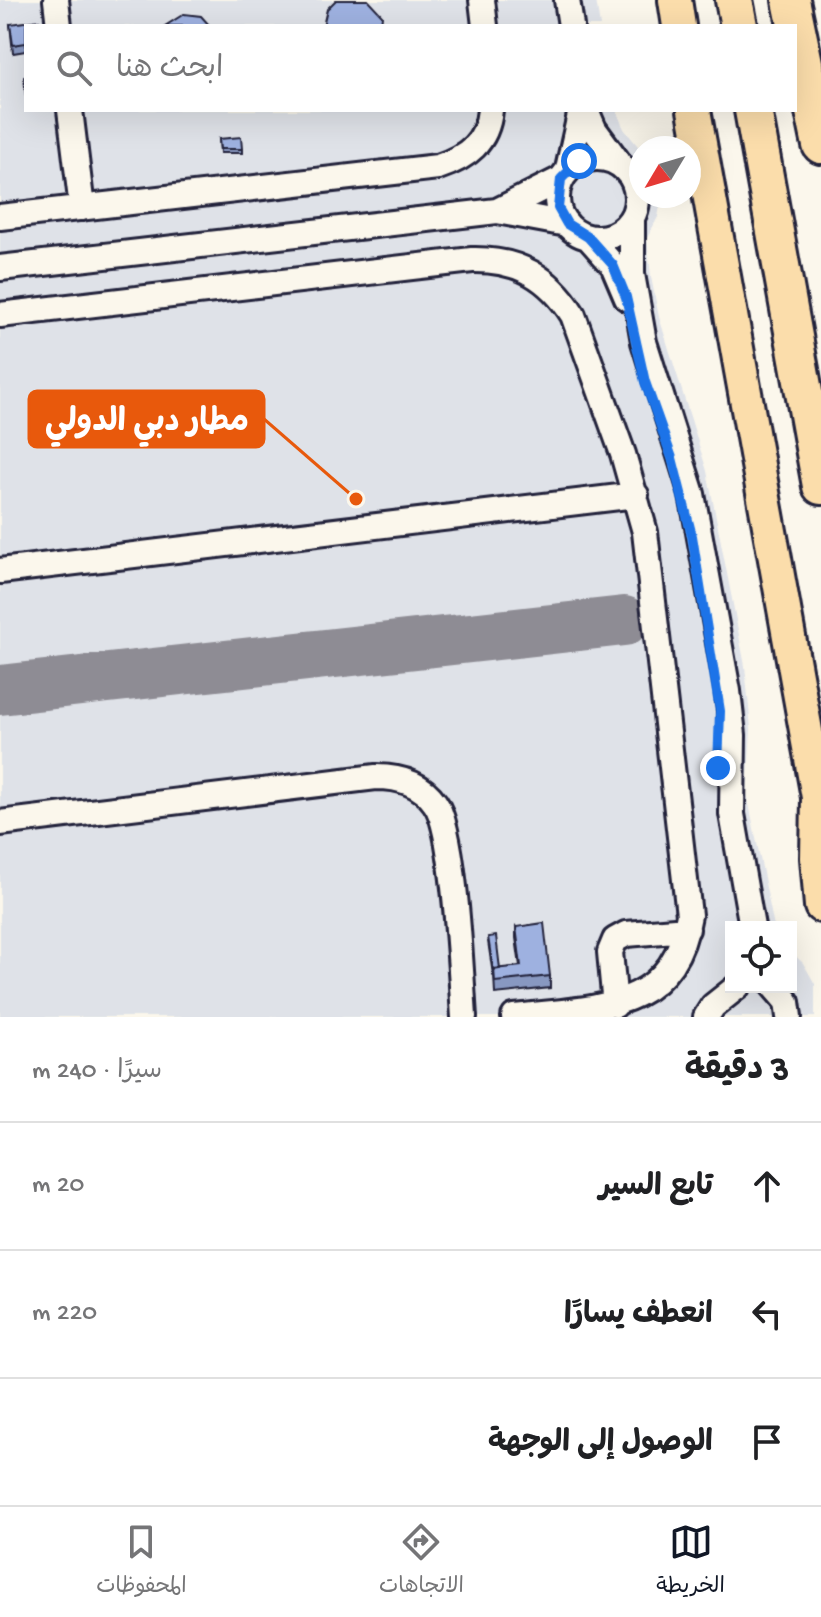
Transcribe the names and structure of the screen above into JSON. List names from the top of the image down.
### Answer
{
  "places": ["مطار دبي الدولي"],
  "north": "bottom left",
  "page": {
    "search": "ابحث هنا",
    "heading": ["3 دقيقة", "سيرًا · 240 m"],
    "list": [
      ["تابع السير", "20 m"],
      ["انعطف يسارًا", "220 m"],
      "الوصول إلى الوجهة"
    ],
    "nav": ["الخريطة", "الاتجاهات", "المحفوظات"]
  }
}
